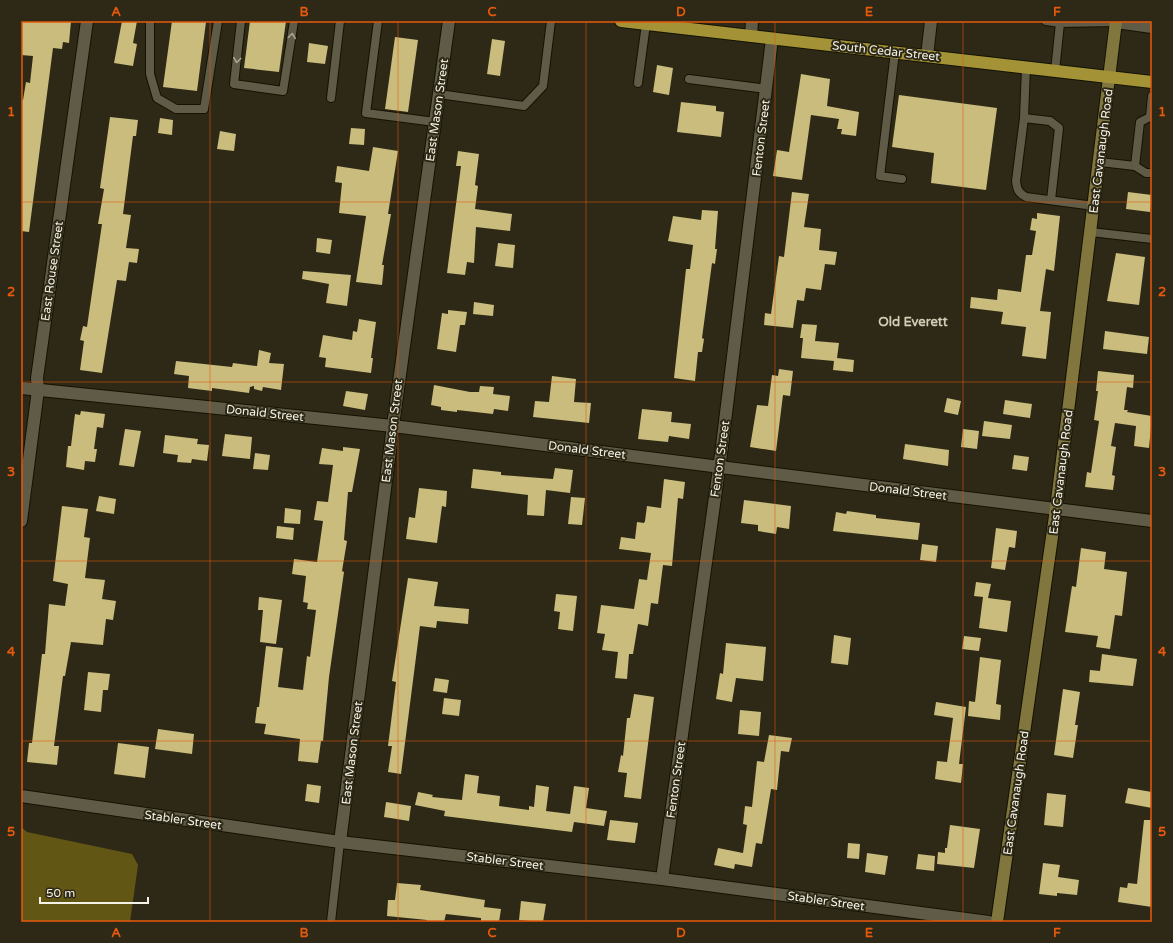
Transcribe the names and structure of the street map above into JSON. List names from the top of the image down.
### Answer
{
  "streets": {
    "main road": ["South Cedar Street"],
    "street": [
      "East Mason Street",
      "Fenton Street",
      "East Cavanaugh Road",
      "East Rouse Street",
      "Donald Street",
      "Stabler Street"
    ]
  },
  "crossings": [
    ["South Cedar Street", "Fenton Street"],
    ["South Cedar Street", "East Cavanaugh Road"],
    ["East Mason Street", "Donald Street"],
    ["East Mason Street", "Stabler Street"],
    ["Fenton Street", "Donald Street"],
    ["Fenton Street", "Stabler Street"],
    ["East Cavanaugh Road", "Donald Street"],
    ["East Rouse Street", "Donald Street"]
  ],
  "districts": ["Old Everett"],
  "scale_bar": "50 m",
  "grid": {
    "columns": [
      "A",
      "B",
      "C",
      "D",
      "E",
      "F"
    ],
    "rows": [
      "1",
      "2",
      "3",
      "4",
      "5"
    ]
  }
}
